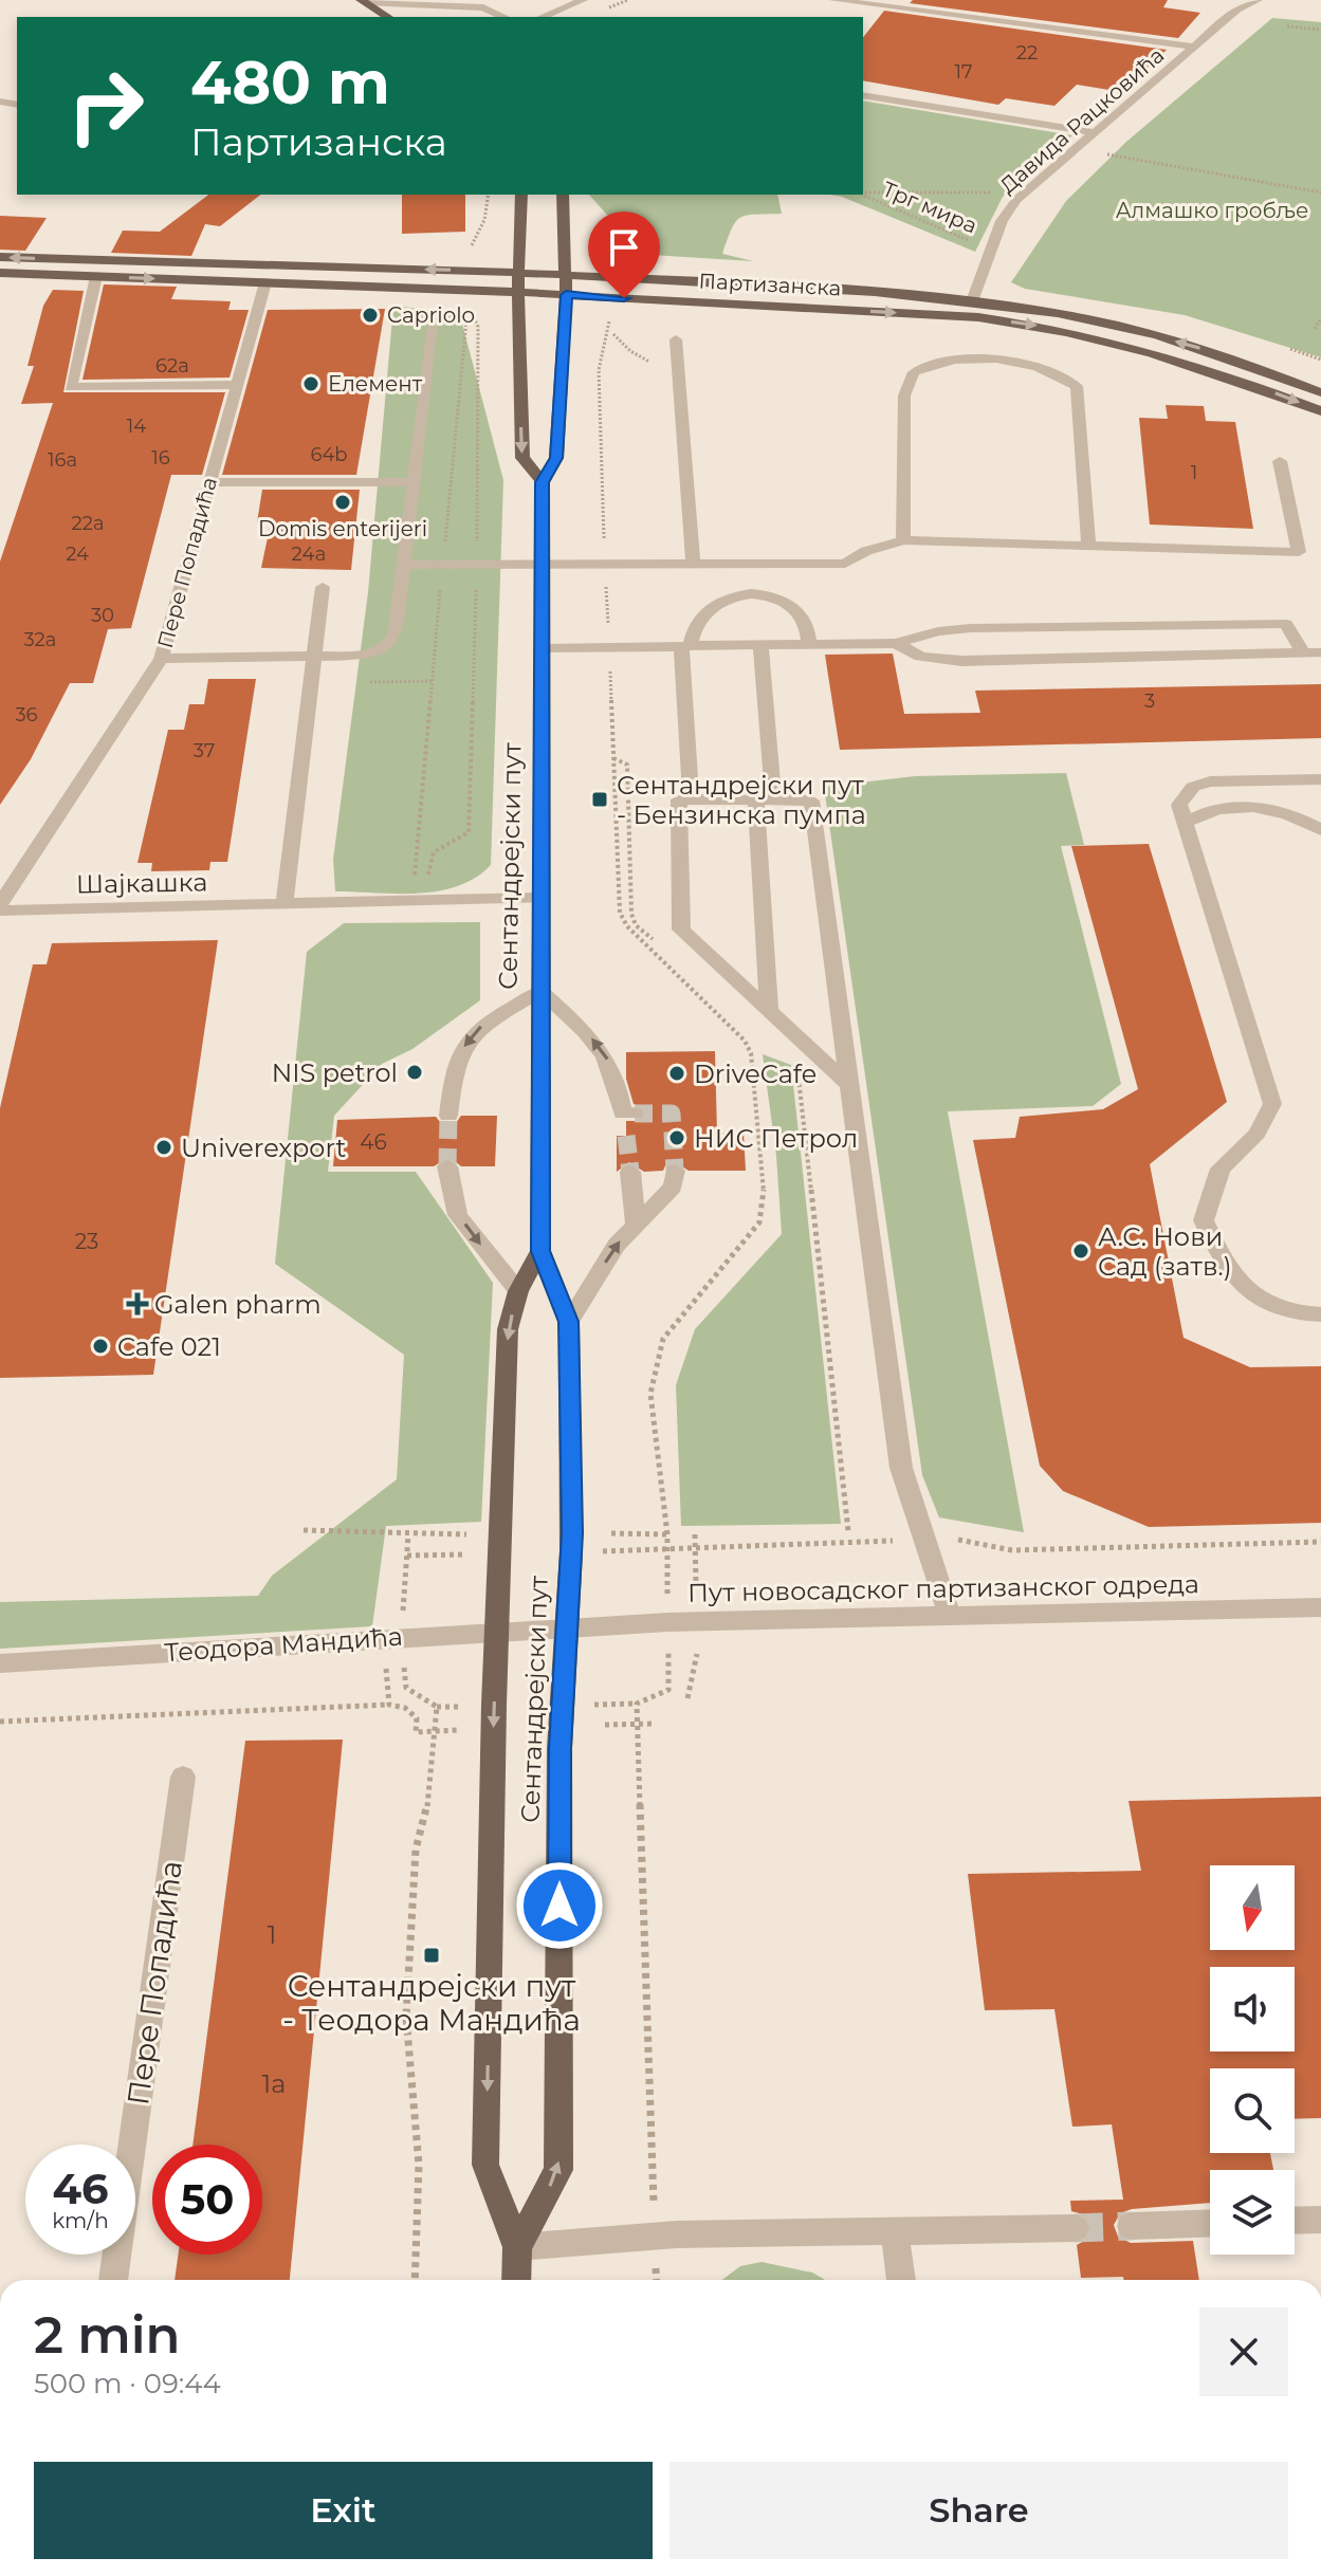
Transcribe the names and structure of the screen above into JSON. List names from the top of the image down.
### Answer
{
  "streets": {
    "main road": ["Партизанска", "Сентандрејски пут"],
    "street": [
      "Давида Рацковића",
      "Пере Попадића",
      "Шајкашка",
      "Пут новосадског партизанског одреда",
      "Теодора Мандића"
    ],
    "path": ["Трг мира"]
  },
  "crossings": [
    ["Давида Рацковића", "Трг мира"],
    ["Давида Рацковића", "Партизанска"],
    ["Партизанска", "Пере Попадића"],
    ["Партизанска", "Сентандрејски пут"],
    ["Сентандрејски пут", "Шајкашка"],
    ["Сентандрејски пут", "Пут новосадског партизанског одреда"],
    ["Сентандрејски пут", "Теодора Мандића"],
    ["Пут новосадског партизанског одреда", "Теодора Мандића"]
  ],
  "parks": ["Алмашко гробље"],
  "places": {
    "other": [
      "Capriolo",
      "Елемент",
      "Domis enterijeri",
      "NIS petrol",
      "DriveCafe",
      "НИС Петрол",
      "Univerexport",
      "А.С. Нови Сад (затв.)",
      "Cafe 021"
    ],
    "transit": ["Сентандрејски пут - Бензинска пумпа", "Сентандрејски пут - Теодора Мандића"],
    "health": ["Galen pharm"]
  },
  "house_numbers": [
    "22",
    "17",
    "62a",
    "14",
    "64b",
    "16",
    "16a",
    "1",
    "22a",
    "24",
    "24a",
    "30",
    "32a",
    "3",
    "36",
    "37",
    "46",
    "23",
    "1",
    "1a"
  ],
  "north": "bottom",
  "page": {
    "turn": ["480 m", "Партизанска"],
    "speed": "46 km/h",
    "limit": "50",
    "heading": ["2 min", "500 m · 09:44"],
    "buttons": ["Exit", "Share"]
  }
}
